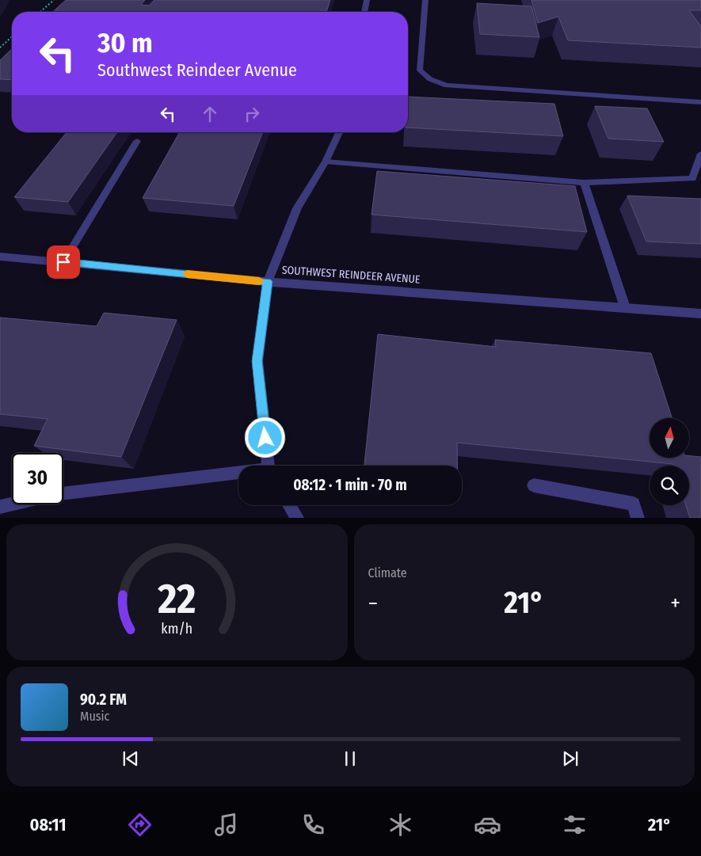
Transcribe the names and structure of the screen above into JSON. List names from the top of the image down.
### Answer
{
  "streets": {
    "street": ["SOUTHWEST REINDEER AVENUE"]
  },
  "north": "top",
  "page": {
    "turn": ["30 m", "Southwest Reindeer Avenue"],
    "limit": "30",
    "trip": "08:12 · 1 min · 70 m",
    "tile": "Climate",
    "heat": ["−", "21°", "+"],
    "song": ["90.2 FM", "Music"],
    "tabs": ["08:11", "21°"],
    "gauge": ["22", "km/h"]
  }
}
